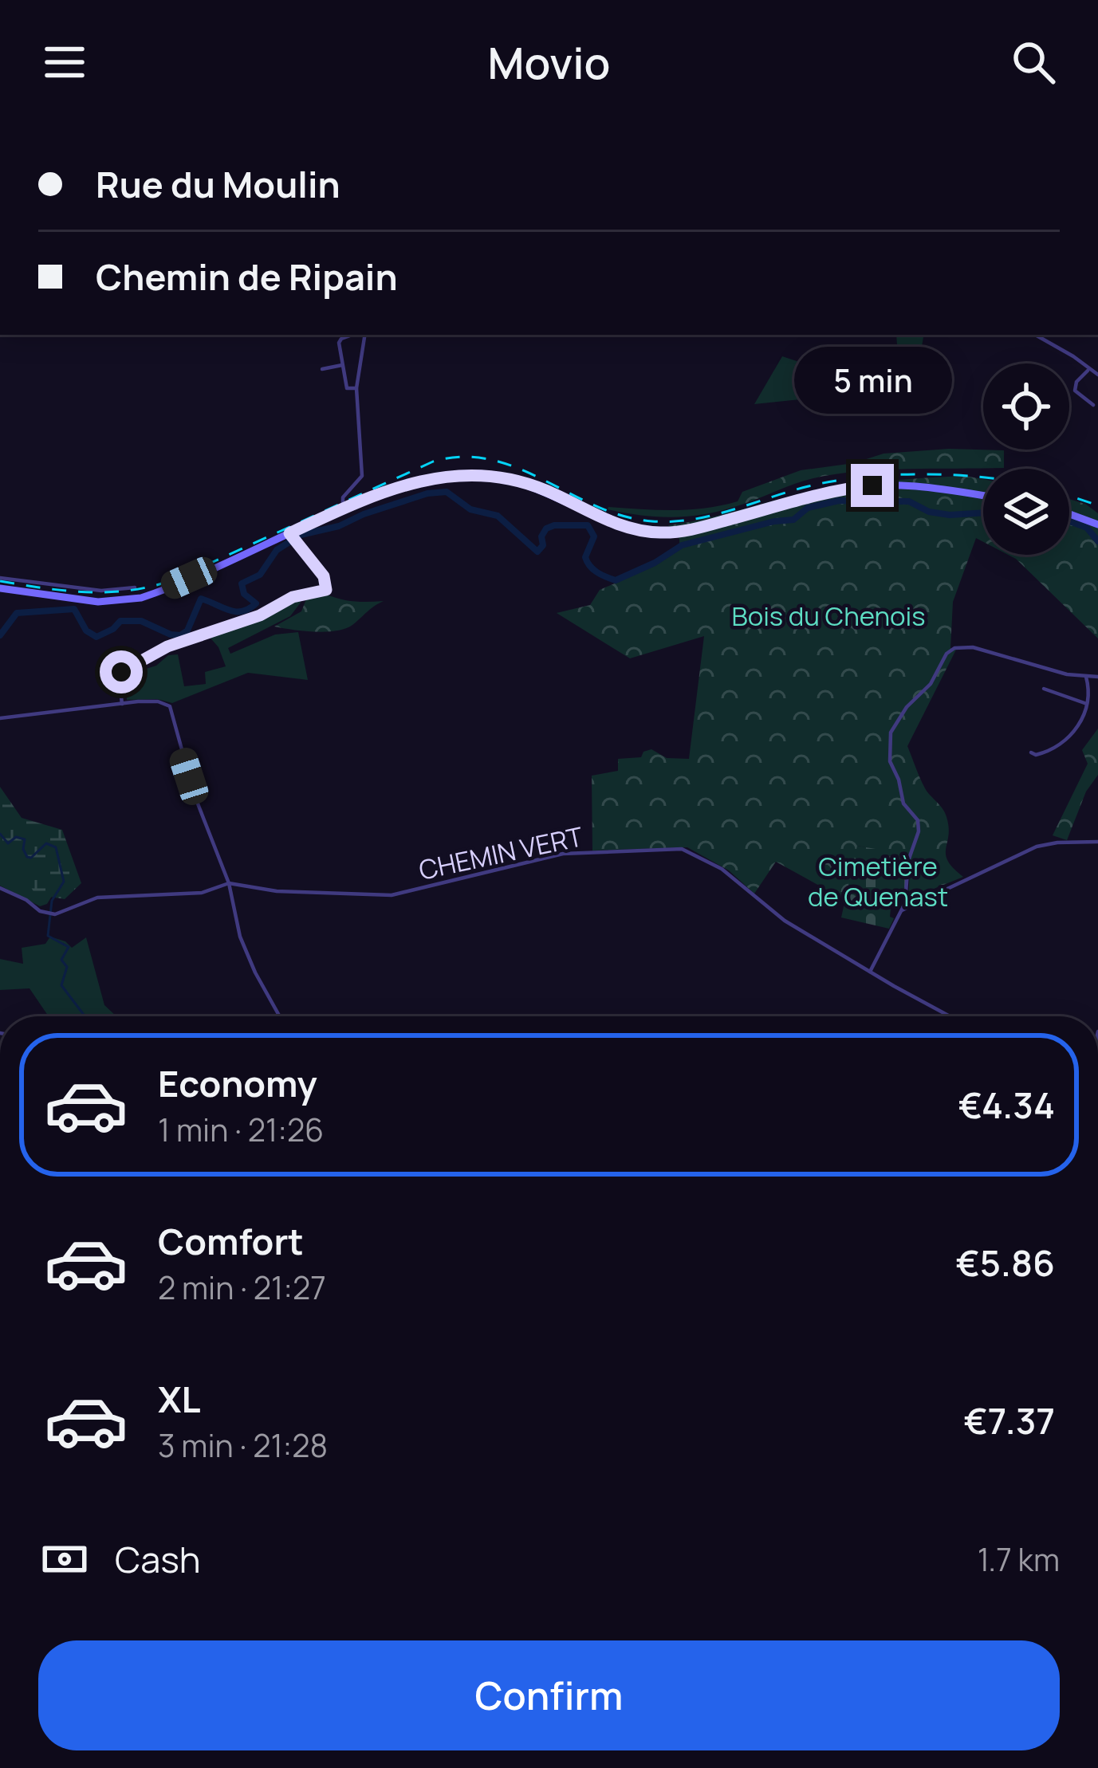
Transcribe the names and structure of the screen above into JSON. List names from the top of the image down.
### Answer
{
  "streets": {
    "street": ["CHEMIN VERT"]
  },
  "parks": ["Bois du Chenois", "Cimetière de Quenast"],
  "page": {
    "header": "Movio",
    "banner": ["Rue du Moulin", "Chemin de Ripain"],
    "bubble": "5 min",
    "list": [
      {
        "name": "Economy",
        "note": "1 min · 21:26",
        "value": "€4.34"
      },
      {
        "name": "Comfort",
        "note": "2 min · 21:27",
        "value": "€5.86"
      },
      {
        "name": "XL",
        "note": "3 min · 21:28",
        "value": "€7.37"
      }
    ],
    "pay": ["Cash", "1.7 km"],
    "buttons": "Confirm"
  }
}
